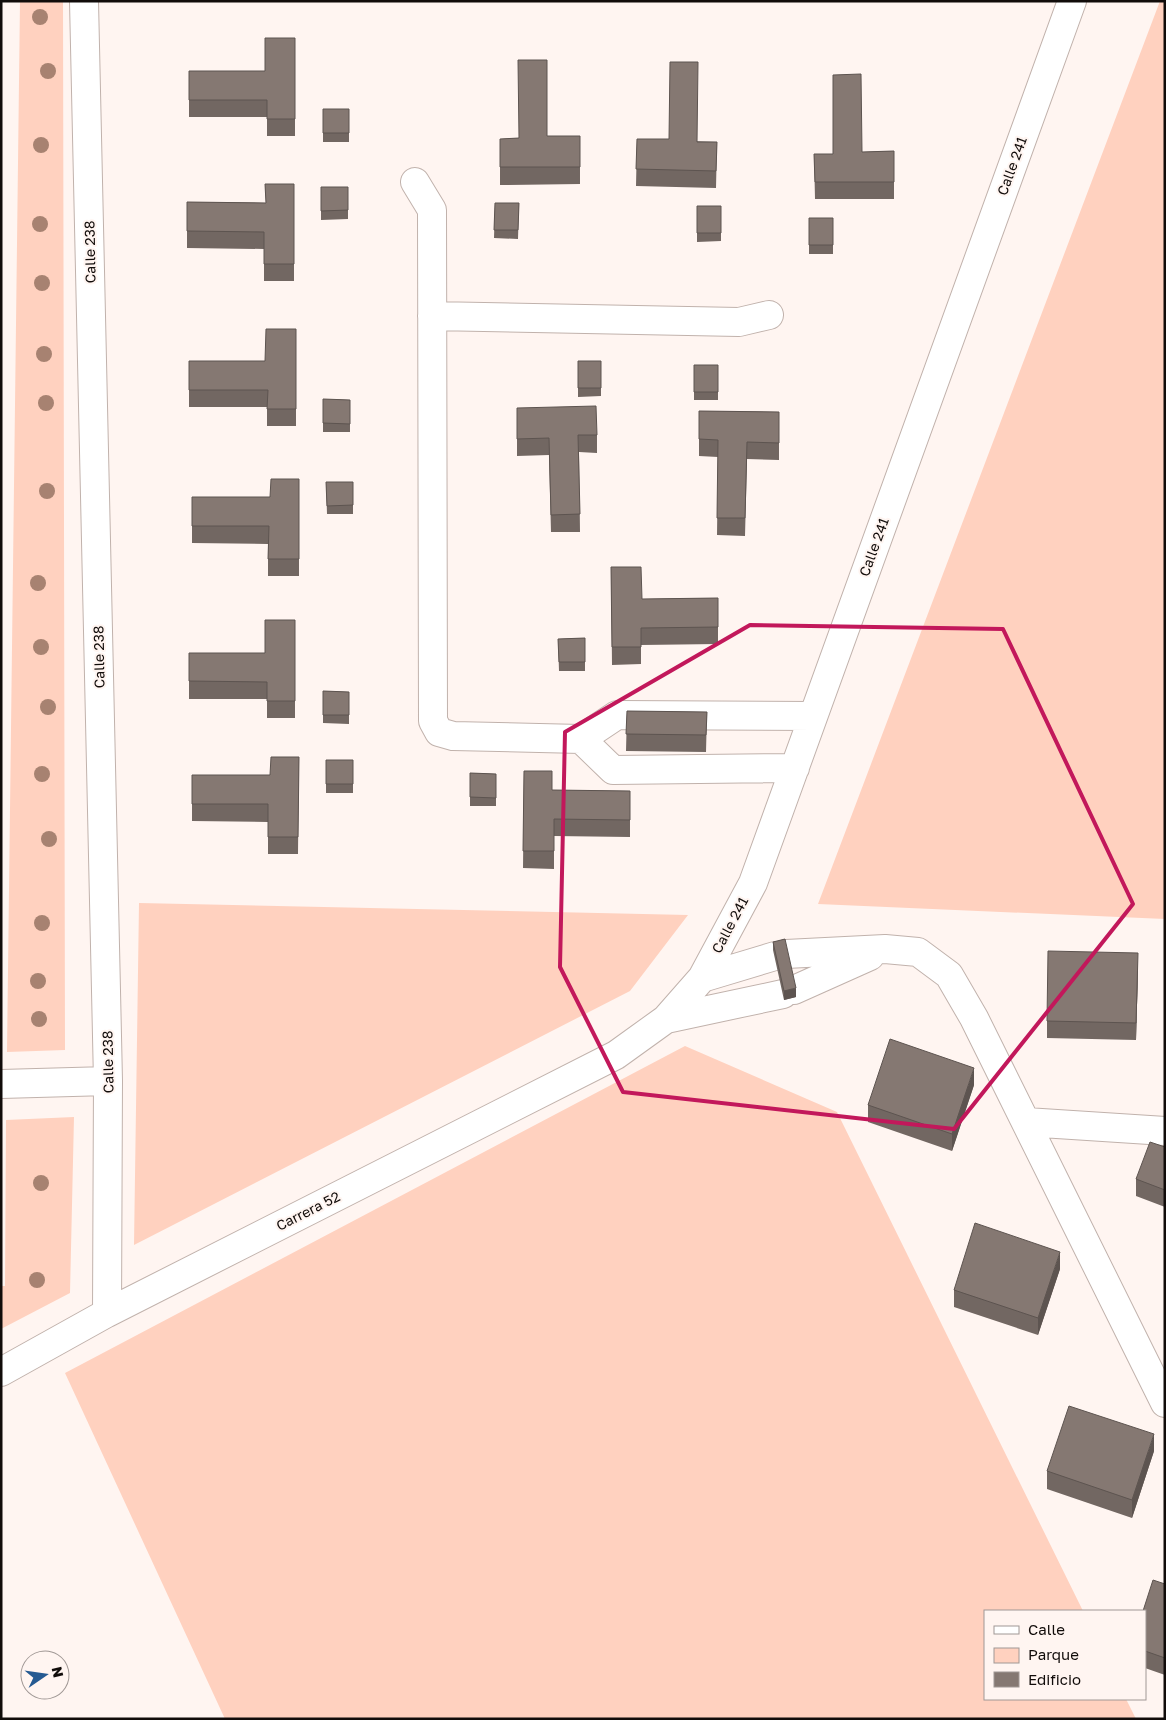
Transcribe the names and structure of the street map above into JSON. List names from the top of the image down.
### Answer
{
  "streets": {
    "street": ["Calle 241", "Calle 238", "Carrera 52"]
  },
  "crossings": [
    ["Calle 241", "Carrera 52"],
    ["Calle 238", "Carrera 52"]
  ],
  "legend": ["Calle", "Parque", "Edificio"],
  "north": "right"
}
